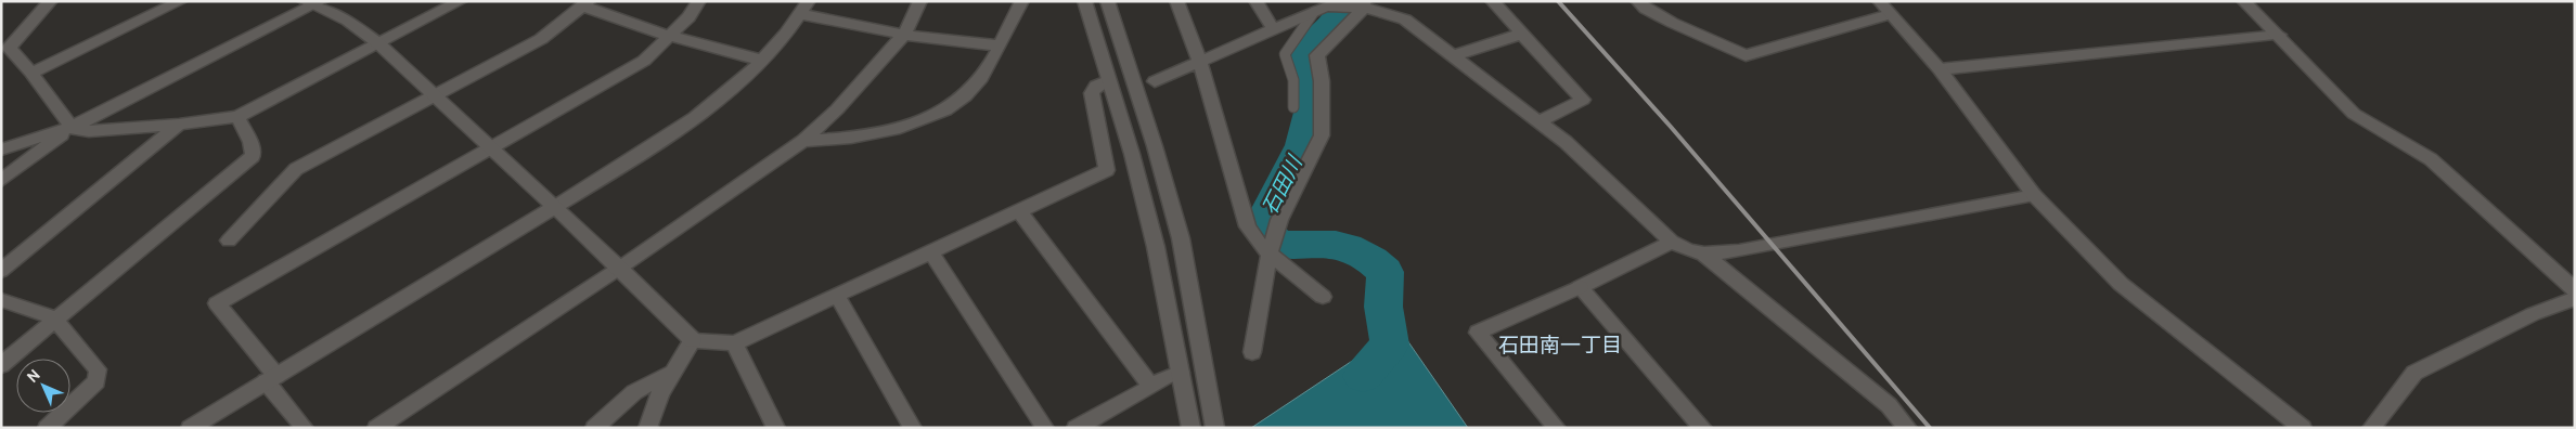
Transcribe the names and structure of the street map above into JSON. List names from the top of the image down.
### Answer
{
  "districts": ["石田南一丁目"],
  "water": ["石田川"],
  "north": "top left"
}
